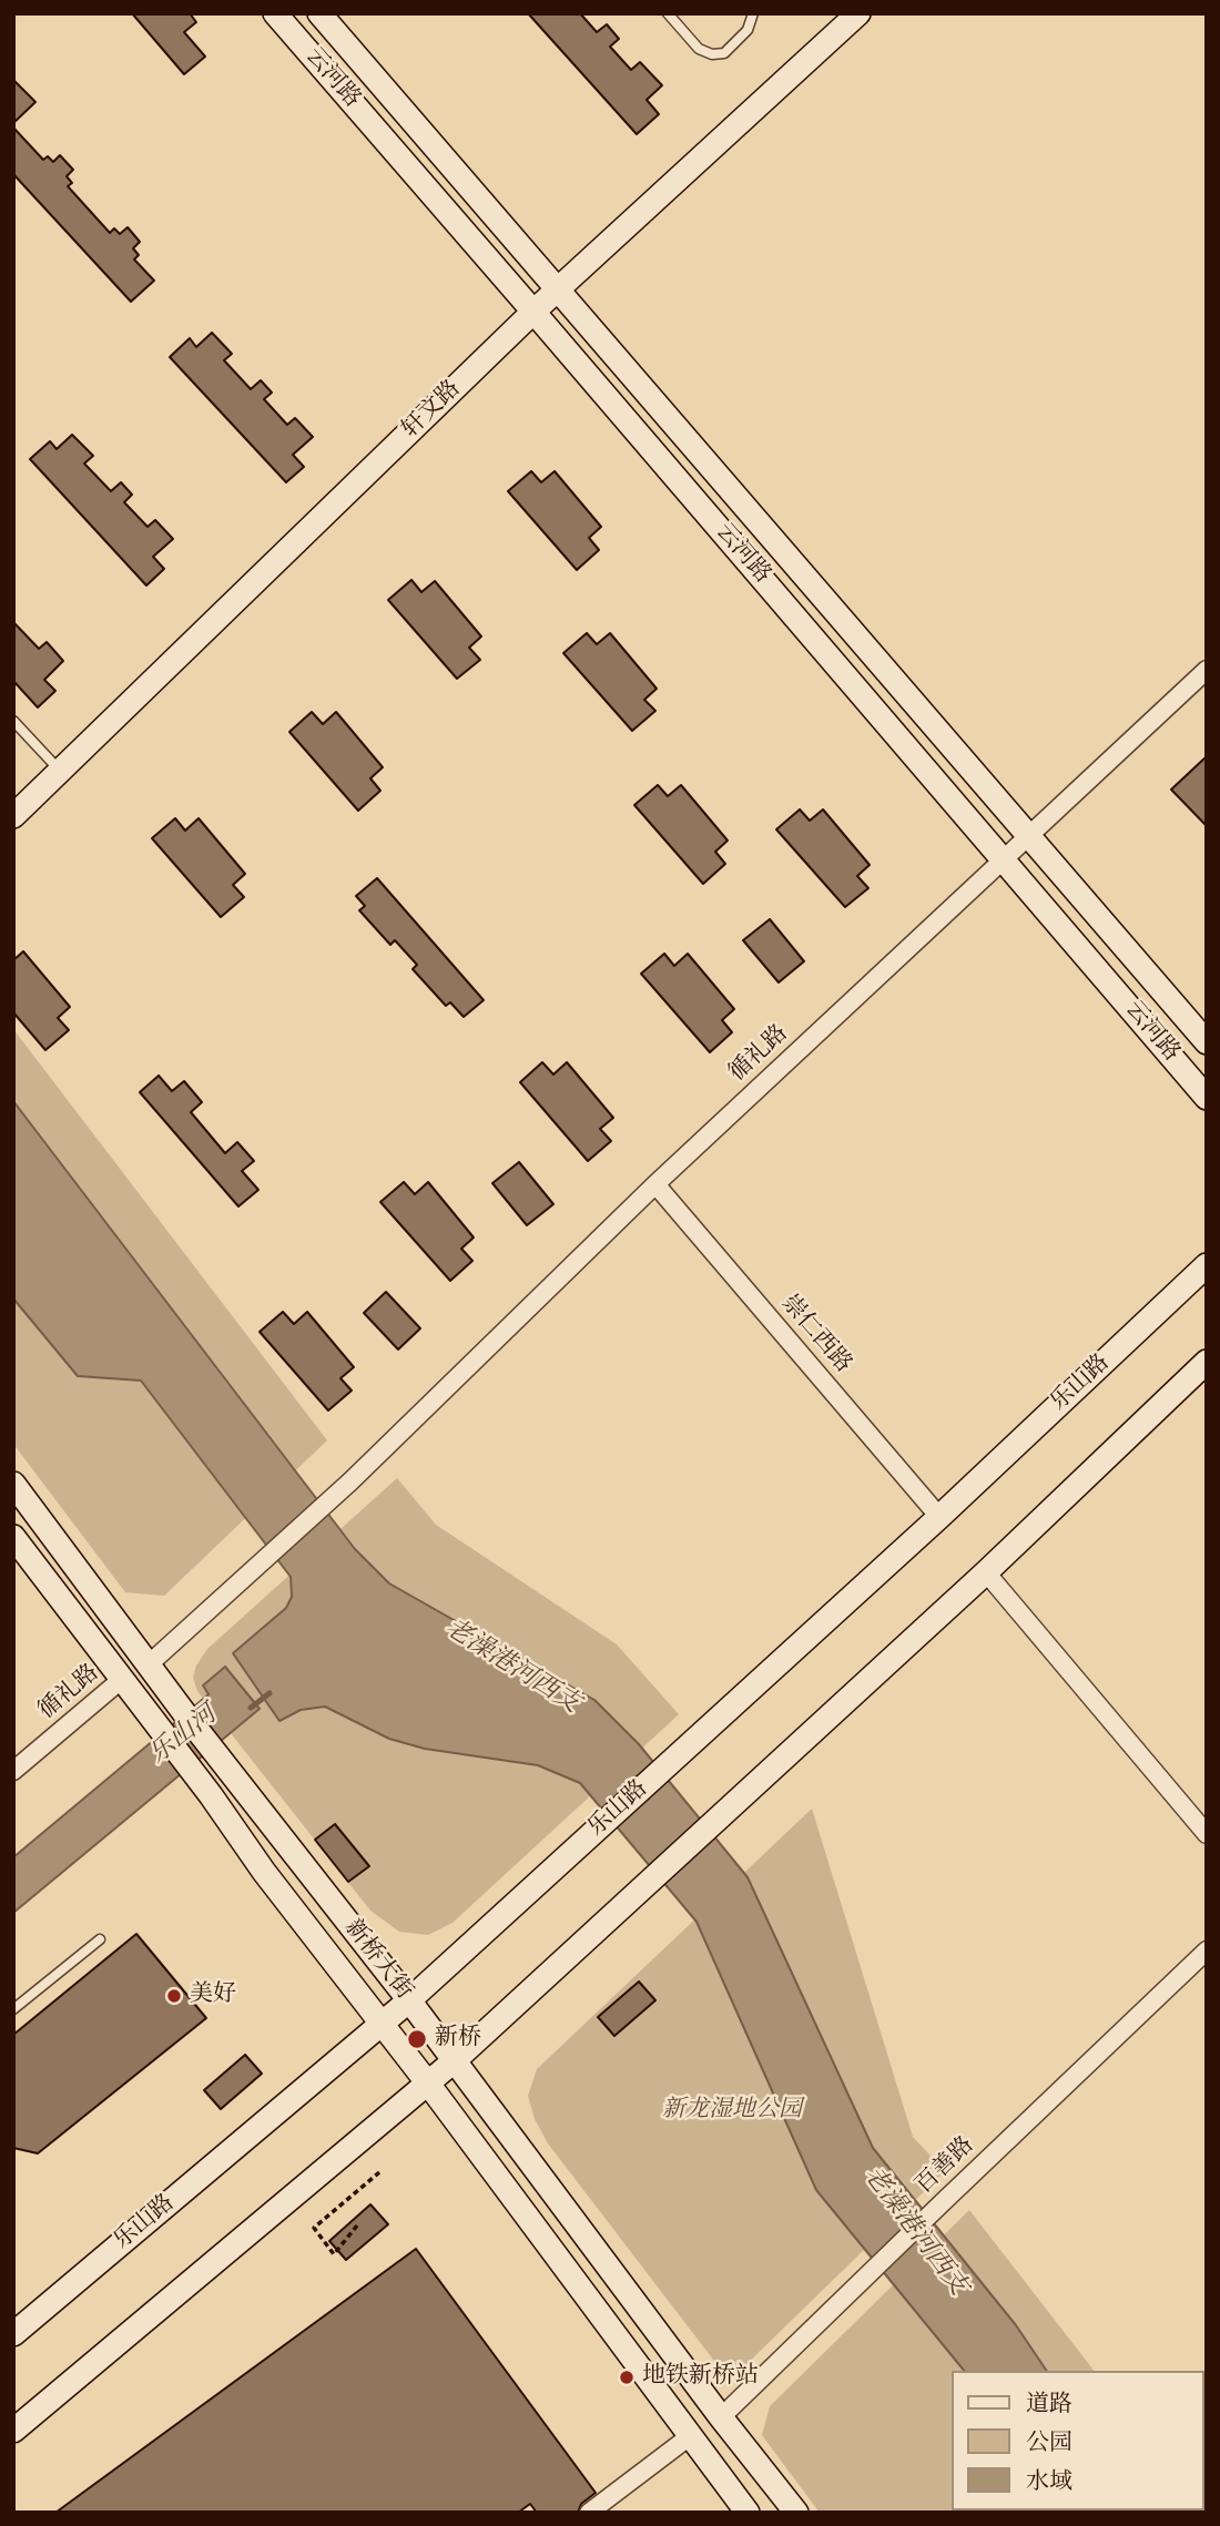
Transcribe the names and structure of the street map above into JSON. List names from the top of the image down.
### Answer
{
  "streets": {
    "street": [
      "云河路",
      "轩文路",
      "循礼路",
      "崇仁西路",
      "乐山路",
      "新桥大街",
      "百善路"
    ]
  },
  "crossings": [
    ["云河路", "轩文路"],
    ["云河路", "循礼路"],
    ["循礼路", "崇仁西路"],
    ["循礼路", "新桥大街"],
    ["崇仁西路", "乐山路"],
    ["乐山路", "新桥大街"],
    ["新桥大街", "百善路"]
  ],
  "water": ["老澡港河西支", "乐山河"],
  "parks": ["新龙湿地公园"],
  "places": ["美好", "新桥", "地铁新桥站"],
  "legend": ["道路", "公园", "水域"]
}
